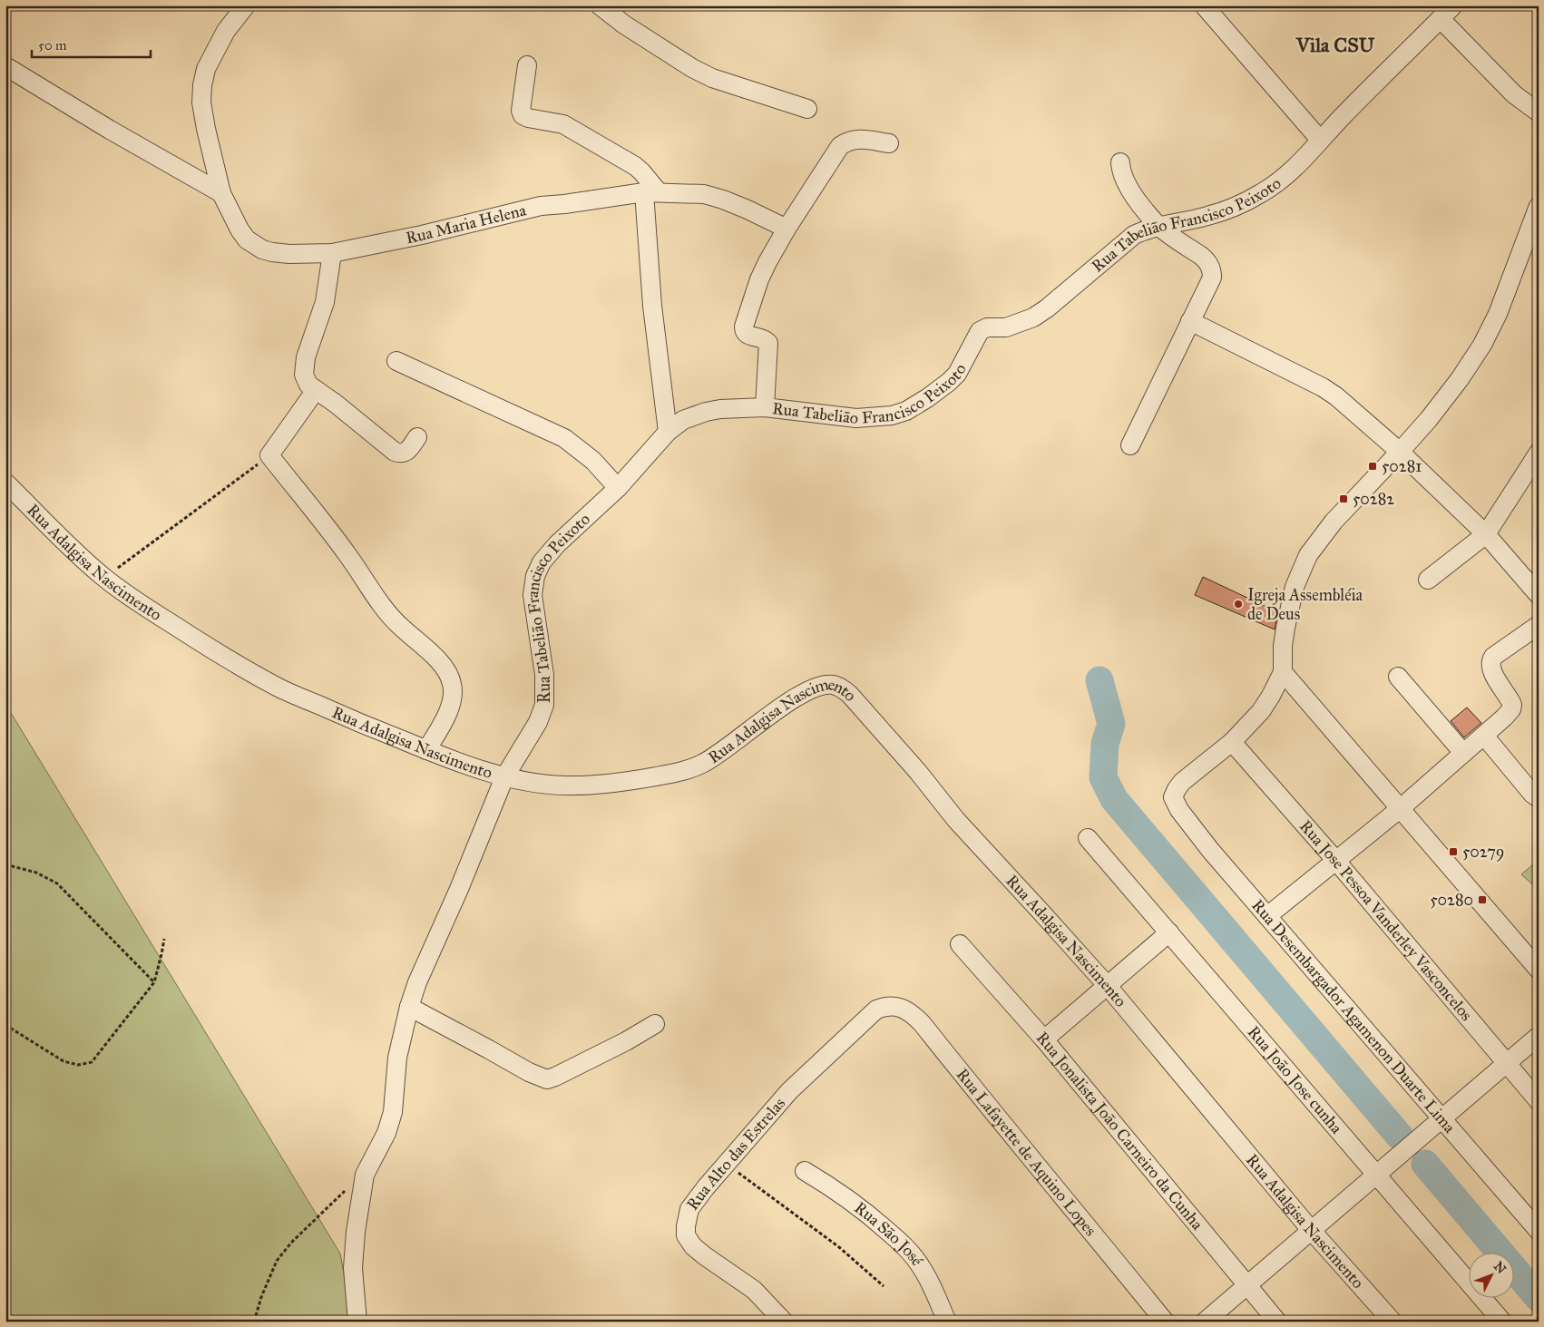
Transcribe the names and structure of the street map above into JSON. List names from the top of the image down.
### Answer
{
  "streets": {
    "street": [
      "Rua Maria Helena",
      "Rua Tabelião Francisco Peixoto",
      "Rua Adalgisa Nascimento",
      "Rua Jose Pessoa Vanderley Vasconcelos",
      "Rua Desembargador Agamenon Duarte Lima",
      "Rua João Jose cunha",
      "Rua Jonalista João Carneiro da Cunha",
      "Rua Lafayette de Aquino Lopes",
      "Rua Alto das Estrelas",
      "Rua São José"
    ]
  },
  "crossings": [
    ["Rua Tabelião Francisco Peixoto", "Rua Adalgisa Nascimento"],
    ["Rua Jose Pessoa Vanderley Vasconcelos", "Rua Desembargador Agamenon Duarte Lima"],
    ["Rua Lafayette de Aquino Lopes", "Rua Alto das Estrelas"]
  ],
  "districts": ["Vila CSU"],
  "places": {
    "transit": [
      "50281",
      "50282",
      "50279",
      "50280"
    ],
    "other": ["Igreja Assembléia de Deus"]
  },
  "scale_bar": "50 m",
  "north": "top right"
}
